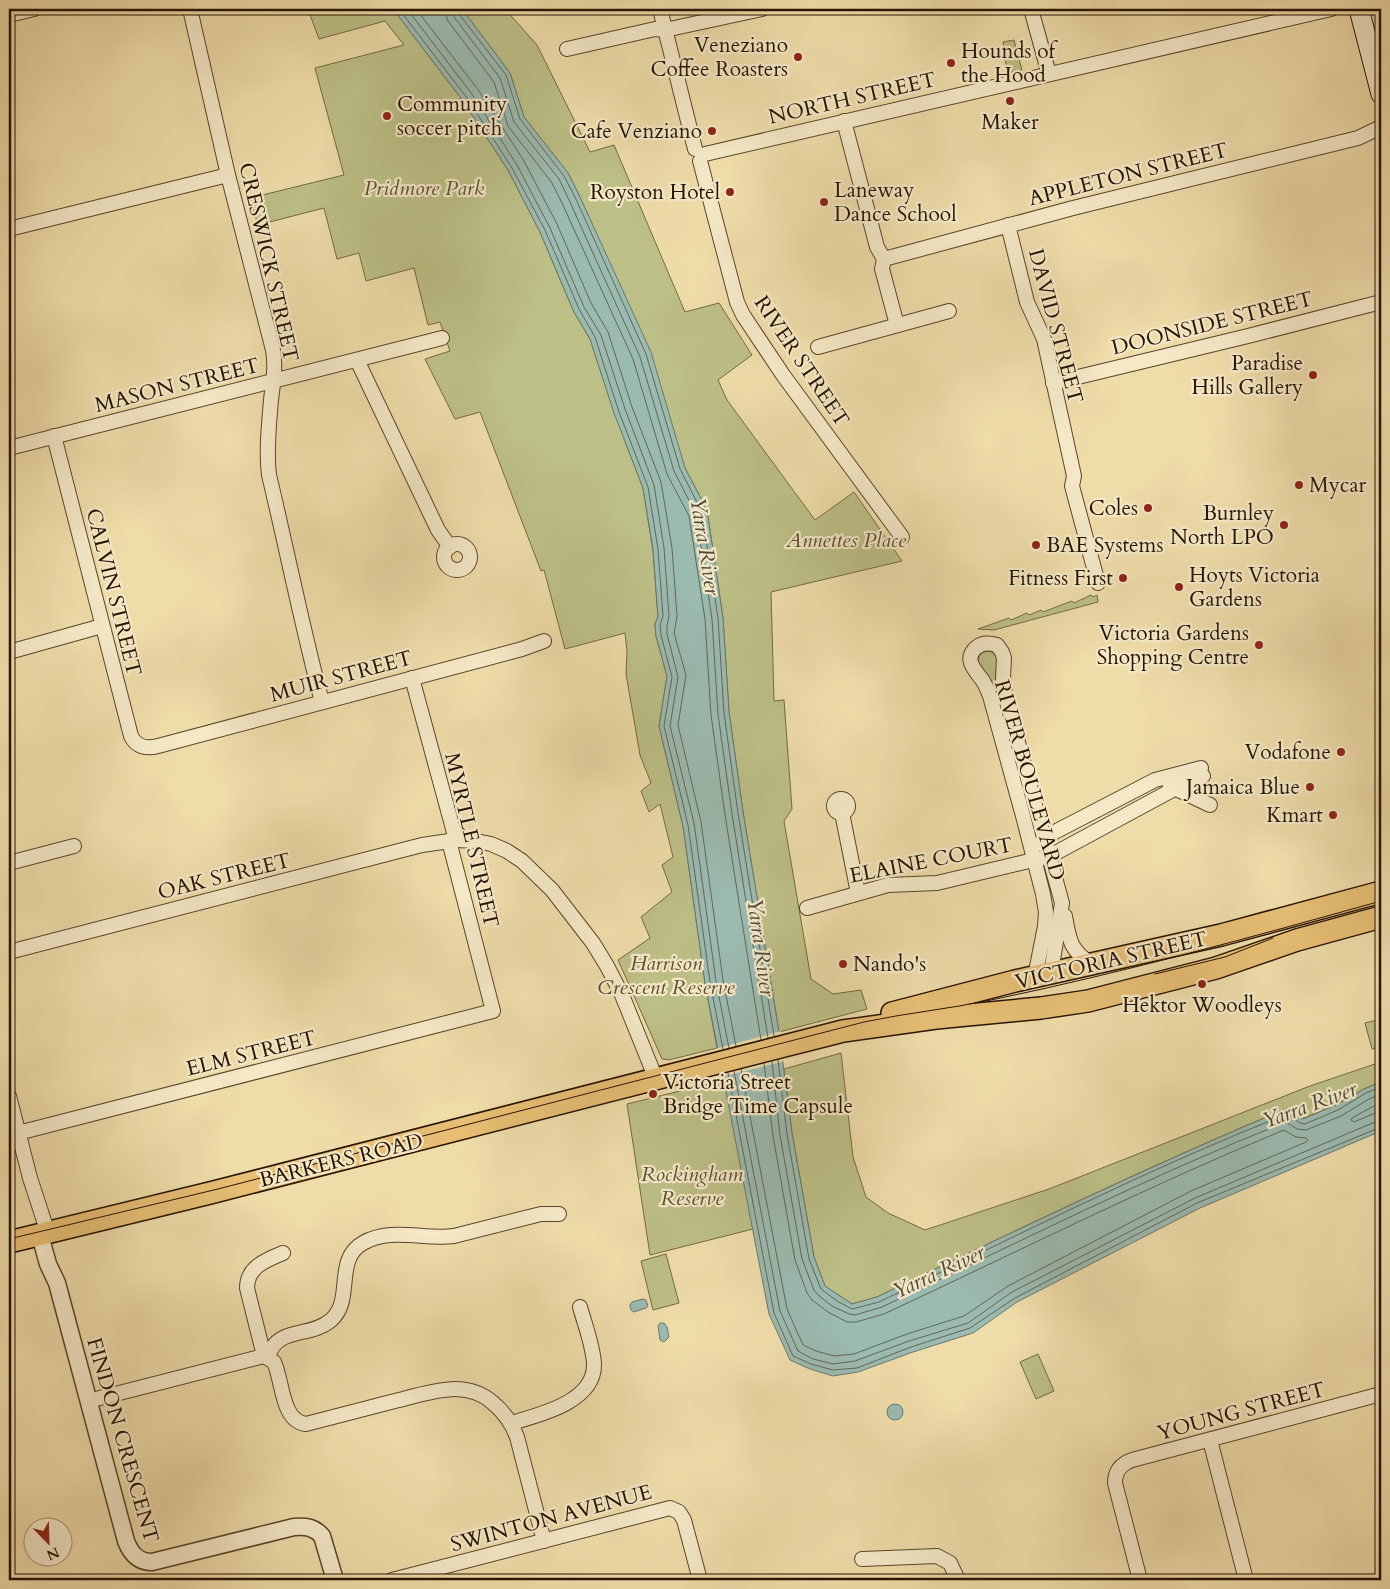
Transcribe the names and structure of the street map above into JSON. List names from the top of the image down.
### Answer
{
  "streets": {
    "main road": ["VICTORIA STREET", "BARKERS ROAD"],
    "street": [
      "NORTH STREET",
      "APPLETON STREET",
      "CRESWICK STREET",
      "DOONSIDE STREET",
      "DAVID STREET",
      "RIVER STREET",
      "MASON STREET",
      "CALVIN STREET",
      "MUIR STREET",
      "RIVER BOULEVARD",
      "MYRTLE STREET",
      "ELAINE COURT",
      "OAK STREET",
      "ELM STREET",
      "YOUNG STREET",
      "FINDON CRESCENT",
      "SWINTON AVENUE"
    ]
  },
  "crossings": [
    ["NORTH STREET", "RIVER STREET"],
    ["APPLETON STREET", "DAVID STREET"],
    ["CRESWICK STREET", "MASON STREET"],
    ["CRESWICK STREET", "MUIR STREET"],
    ["DOONSIDE STREET", "DAVID STREET"],
    ["MASON STREET", "CALVIN STREET"],
    ["CALVIN STREET", "MUIR STREET"],
    ["MUIR STREET", "MYRTLE STREET"],
    ["RIVER BOULEVARD", "ELAINE COURT"],
    ["RIVER BOULEVARD", "VICTORIA STREET"],
    ["MYRTLE STREET", "OAK STREET"],
    ["MYRTLE STREET", "ELM STREET"],
    ["OAK STREET", "VICTORIA STREET"],
    ["OAK STREET", "BARKERS ROAD"],
    ["VICTORIA STREET", "BARKERS ROAD"],
    ["BARKERS ROAD", "FINDON CRESCENT"]
  ],
  "water": ["Yarra River"],
  "parks": [
    "Pridmore Park",
    "Annettes Place",
    "Harrison Crescent Reserve",
    "Rockingham Reserve"
  ],
  "places": [
    "Veneziano Coffee Roasters",
    "Hounds of the Hood",
    "Maker",
    "Community soccer pitch",
    "Cafe Venziano",
    "Royston Hotel",
    "Laneway Dance School",
    "Paradise Hills Gallery",
    "Mycar",
    "Coles",
    "Burnley North LPO",
    "BAE Systems",
    "Fitness First",
    "Hoyts Victoria Gardens",
    "Victoria Gardens Shopping Centre",
    "Vodafone",
    "Jamaica Blue",
    "Kmart",
    "Nando's",
    "Hektor Woodleys",
    "Victoria Street Bridge Time Capsule"
  ],
  "north": "bottom right"
}
